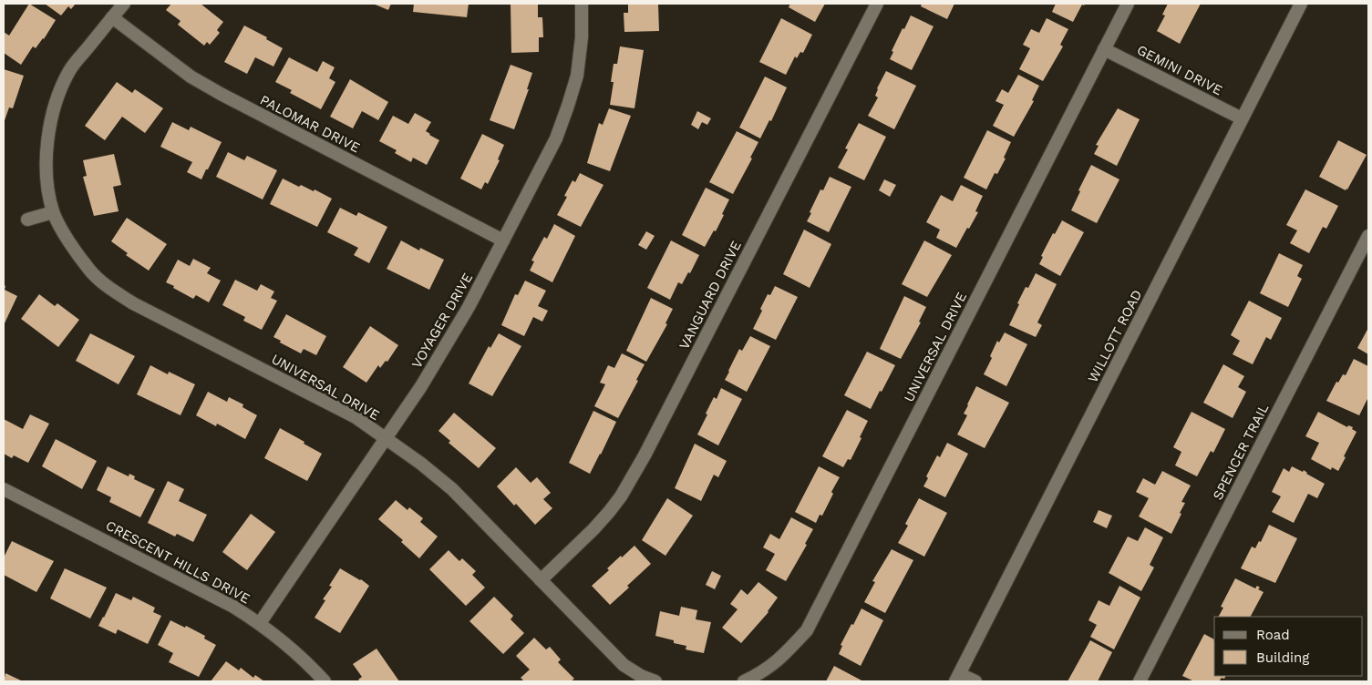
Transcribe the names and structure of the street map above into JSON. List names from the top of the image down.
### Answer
{
  "streets": {
    "street": [
      "GEMINI DRIVE",
      "PALOMAR DRIVE",
      "VANGUARD DRIVE",
      "VOYAGER DRIVE",
      "WILLOTT ROAD",
      "UNIVERSAL DRIVE",
      "SPENCER TRAIL",
      "CRESCENT HILLS DRIVE"
    ]
  },
  "crossings": [
    ["GEMINI DRIVE", "WILLOTT ROAD"],
    ["GEMINI DRIVE", "UNIVERSAL DRIVE"],
    ["PALOMAR DRIVE", "VOYAGER DRIVE"],
    ["PALOMAR DRIVE", "UNIVERSAL DRIVE"],
    ["VANGUARD DRIVE", "UNIVERSAL DRIVE"],
    ["VOYAGER DRIVE", "UNIVERSAL DRIVE"],
    ["VOYAGER DRIVE", "CRESCENT HILLS DRIVE"]
  ],
  "legend": ["Road", "Building"]
}
